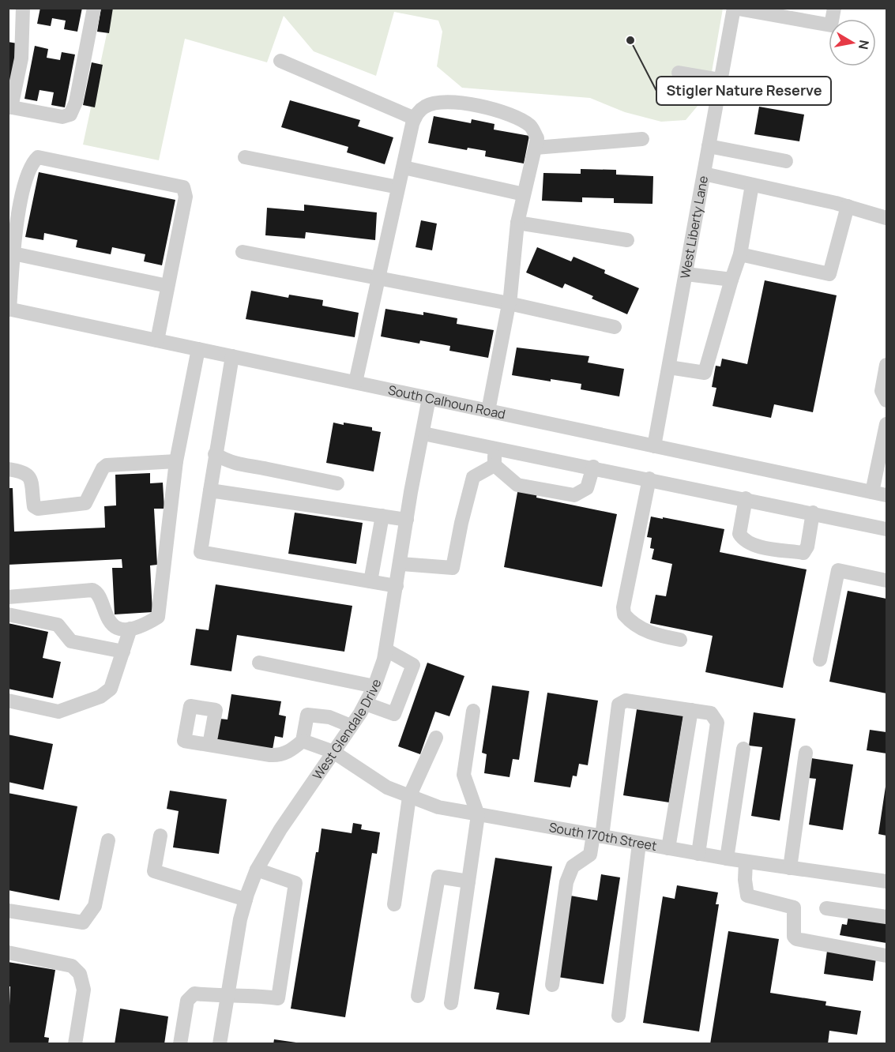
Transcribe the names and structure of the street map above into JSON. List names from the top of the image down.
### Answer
{
  "streets": {
    "street": [
      "West Liberty Lane",
      "South Calhoun Road",
      "West Glendale Drive",
      "South 170th Street"
    ]
  },
  "crossings": [
    ["West Liberty Lane", "South Calhoun Road"],
    ["South Calhoun Road", "West Glendale Drive"],
    ["West Glendale Drive", "South 170th Street"]
  ],
  "places": ["Stigler Nature Reserve"],
  "north": "right"
}
